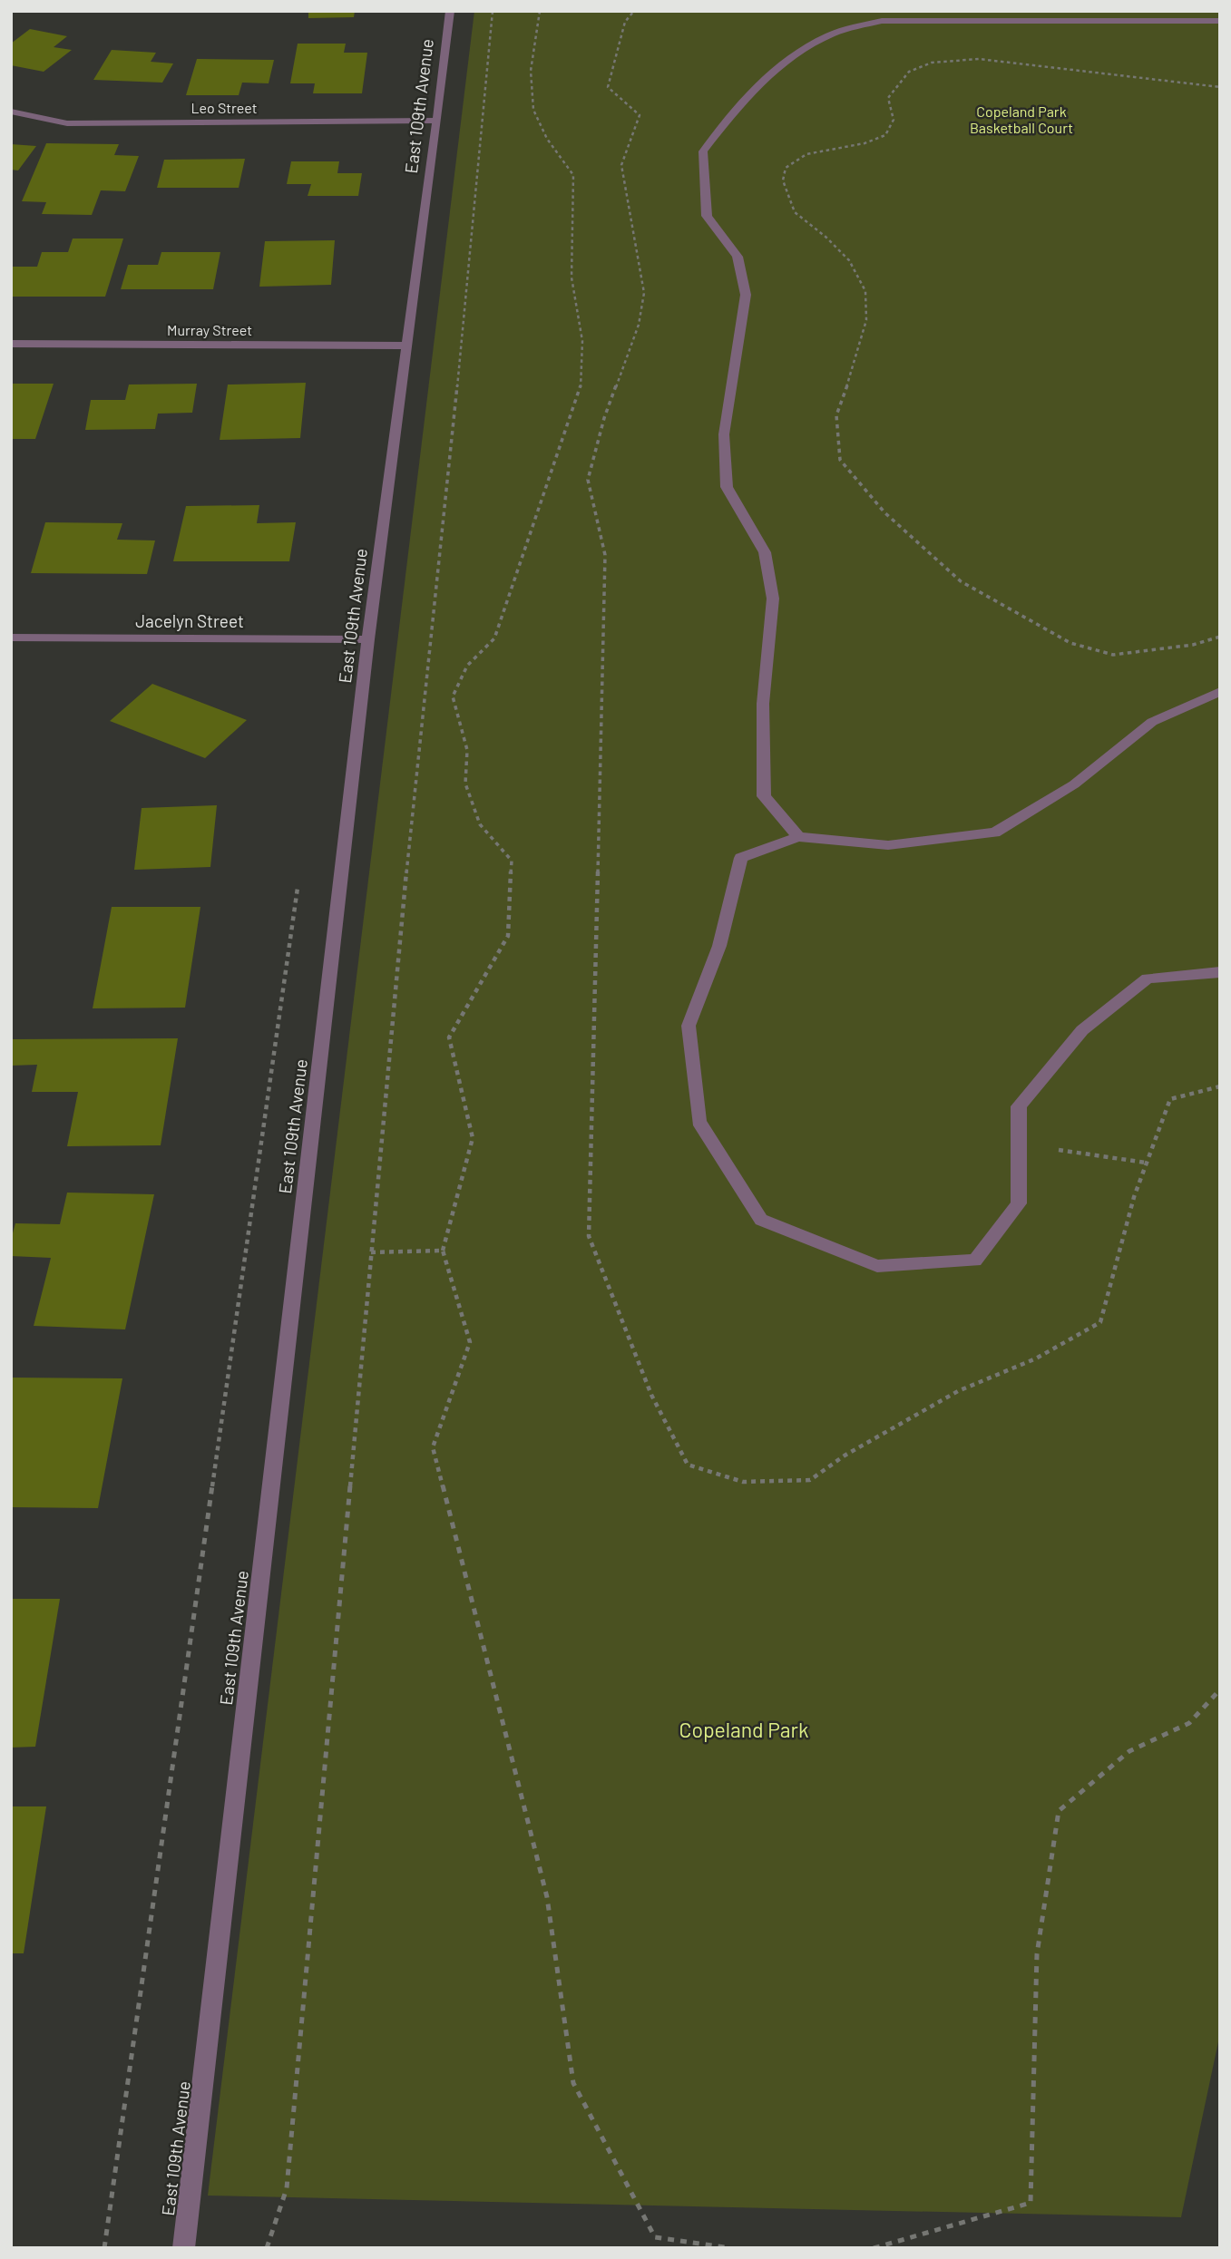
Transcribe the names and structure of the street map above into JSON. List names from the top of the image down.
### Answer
{
  "streets": {
    "street": [
      "East 109th Avenue",
      "Leo Street",
      "Murray Street",
      "Jacelyn Street"
    ]
  },
  "crossings": [
    ["East 109th Avenue", "Leo Street"],
    ["East 109th Avenue", "Murray Street"],
    ["East 109th Avenue", "Jacelyn Street"]
  ],
  "parks": ["Copeland Park Basketball Court", "Copeland Park"]
}
